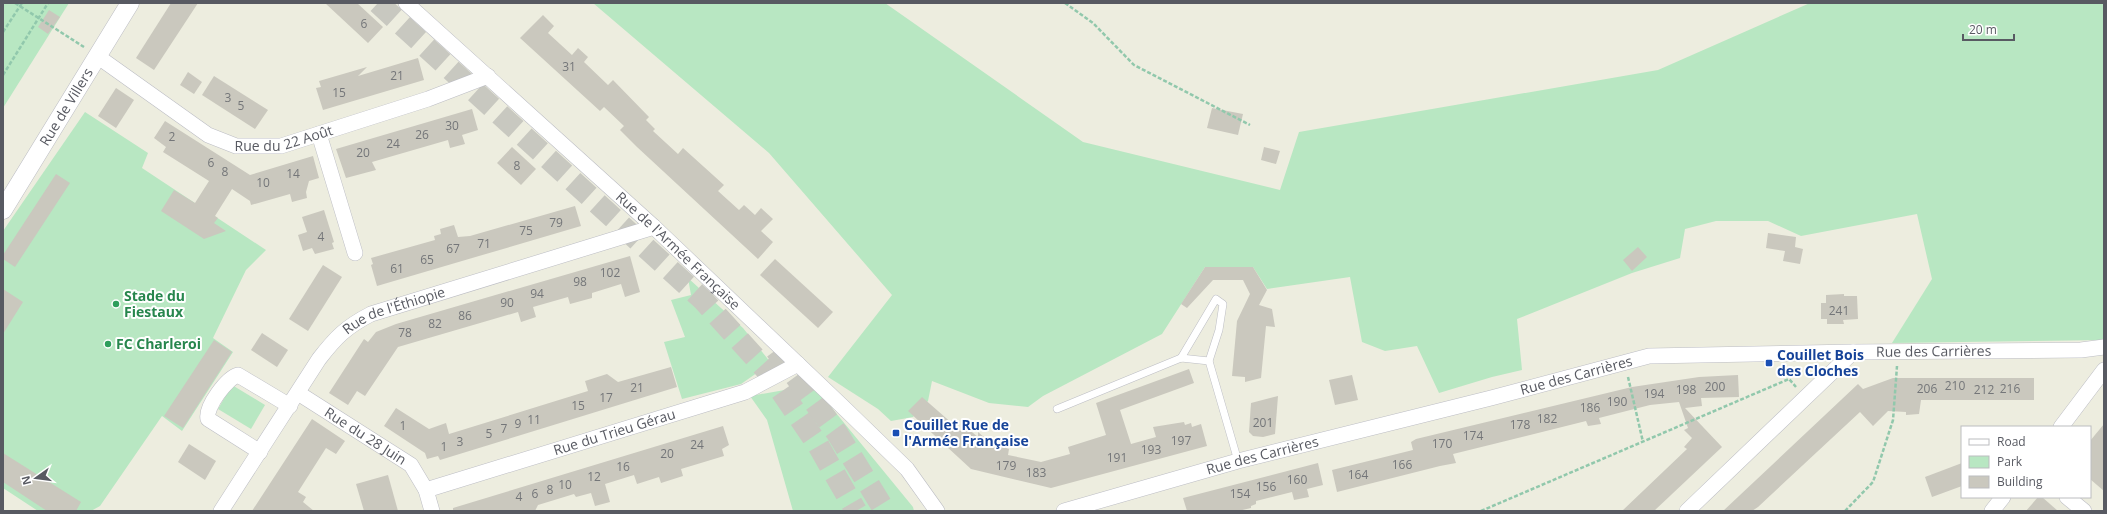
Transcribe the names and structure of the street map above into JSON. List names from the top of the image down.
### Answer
{
  "streets": {
    "street": [
      "Rue de Villers",
      "Rue du 22 Août",
      "Rue de l'Armée Française",
      "Rue de l'Éthiopie",
      "Rue des Carrières",
      "Rue du Trieu Gérau",
      "Rue du 28 Juin"
    ]
  },
  "crossings": [
    ["Rue de Villers", "Rue du 22 Août"],
    ["Rue du 22 Août", "Rue de l'Armée Française"],
    ["Rue de l'Armée Française", "Rue de l'Éthiopie"],
    ["Rue de l'Armée Française", "Rue du Trieu Gérau"],
    ["Rue de l'Éthiopie", "Rue du 28 Juin"],
    ["Rue du Trieu Gérau", "Rue du 28 Juin"]
  ],
  "places": {
    "other": ["Stade du Fiestaux", "FC Charleroi"],
    "transit": ["Couillet Bois des Cloches", "Couillet Rue de l'Armée Française"]
  },
  "house_numbers": [
    "6",
    "31",
    "21",
    "15",
    "3",
    "5",
    "30",
    "26",
    "2",
    "24",
    "20",
    "6",
    "8",
    "8",
    "14",
    "10",
    "79",
    "75",
    "4",
    "71",
    "67",
    "65",
    "61",
    "102",
    "98",
    "94",
    "90",
    "241",
    "86",
    "82",
    "78",
    "210",
    "200",
    "21",
    "206",
    "216",
    "198",
    "212",
    "194",
    "17",
    "190",
    "15",
    "186",
    "182",
    "11",
    "201",
    "9",
    "178",
    "1",
    "7",
    "5",
    "174",
    "197",
    "3",
    "170",
    "24",
    "1",
    "193",
    "20",
    "191",
    "166",
    "179",
    "16",
    "183",
    "164",
    "12",
    "160",
    "10",
    "156",
    "8",
    "6",
    "154",
    "4"
  ],
  "legend": ["Road", "Park", "Building"],
  "scale_bar": "20 m",
  "north": "left"
}
